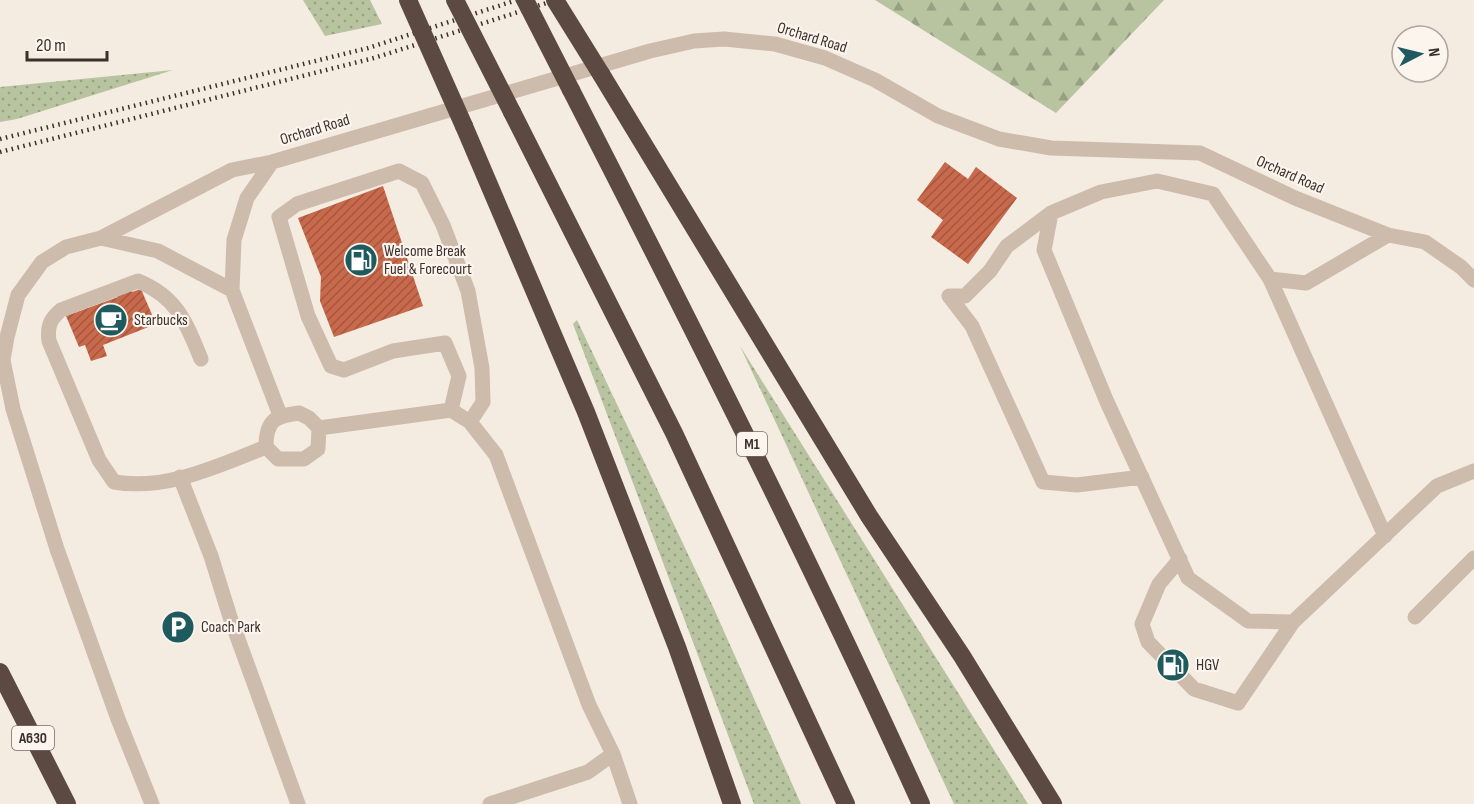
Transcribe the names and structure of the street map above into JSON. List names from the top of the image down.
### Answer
{
  "streets": {
    "highway": ["M1", "A630"],
    "lane": ["Orchard Road"]
  },
  "places": {
    "fuel station": ["Welcome Break Fuel & Forecourt", "HGV"],
    "cafe": ["Starbucks"],
    "parking": ["Coach Park"]
  },
  "scale_bar": "20 m",
  "north": "right"
}
